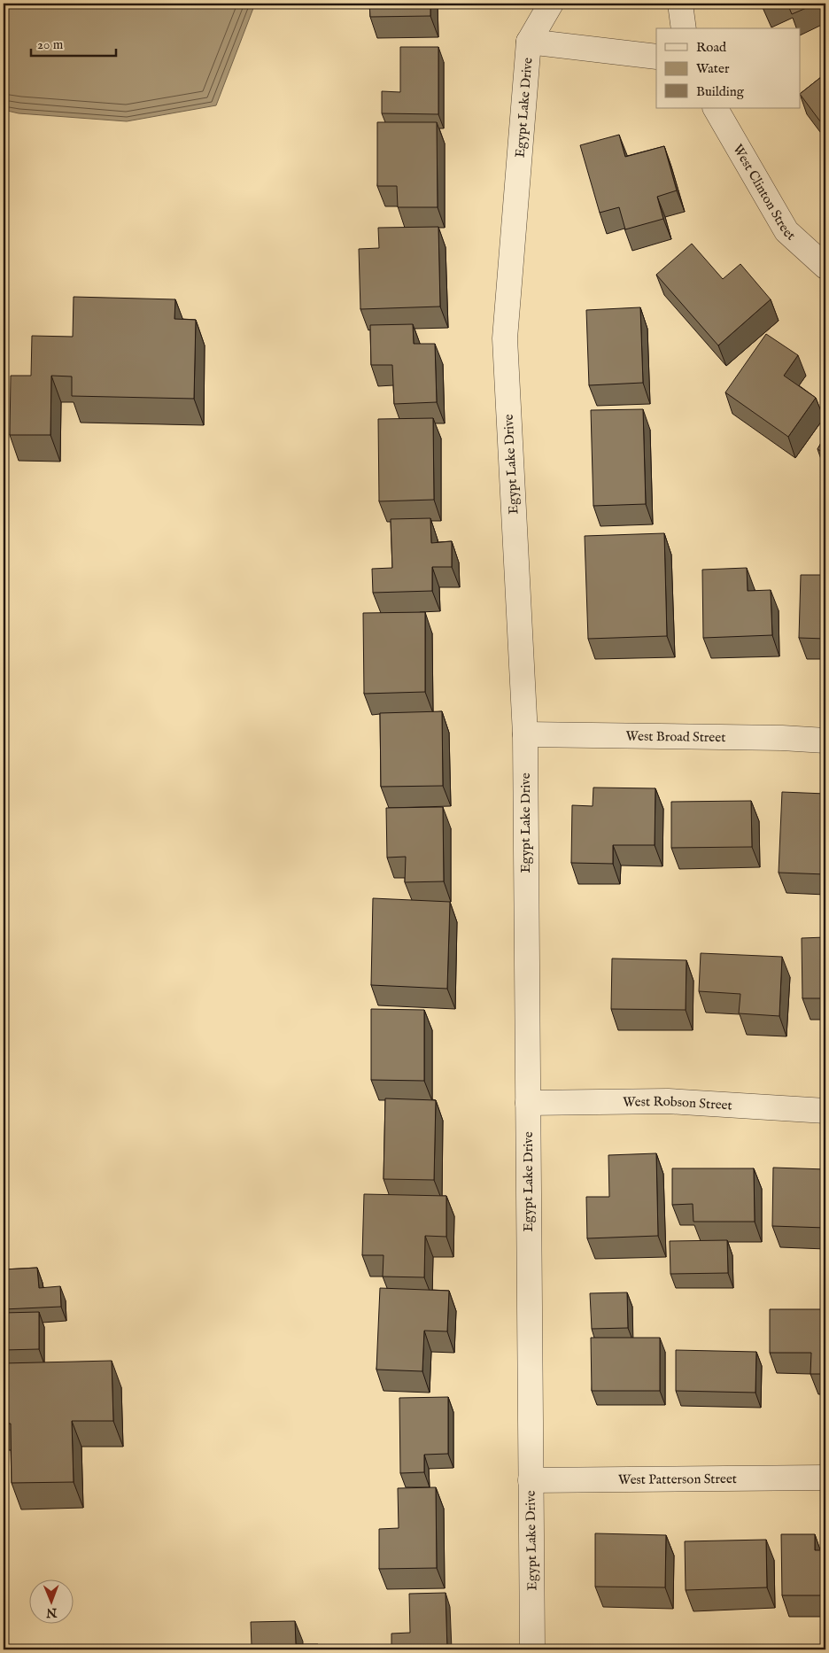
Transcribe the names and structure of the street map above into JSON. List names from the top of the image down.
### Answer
{
  "streets": {
    "street": [
      "Egypt Lake Drive",
      "West Clinton Street",
      "West Broad Street",
      "West Robson Street",
      "West Patterson Street"
    ]
  },
  "crossings": [
    ["Egypt Lake Drive", "West Broad Street"],
    ["Egypt Lake Drive", "West Robson Street"],
    ["Egypt Lake Drive", "West Patterson Street"]
  ],
  "legend": ["Road", "Water", "Building"],
  "scale_bar": "20 m",
  "north": "bottom"
}
